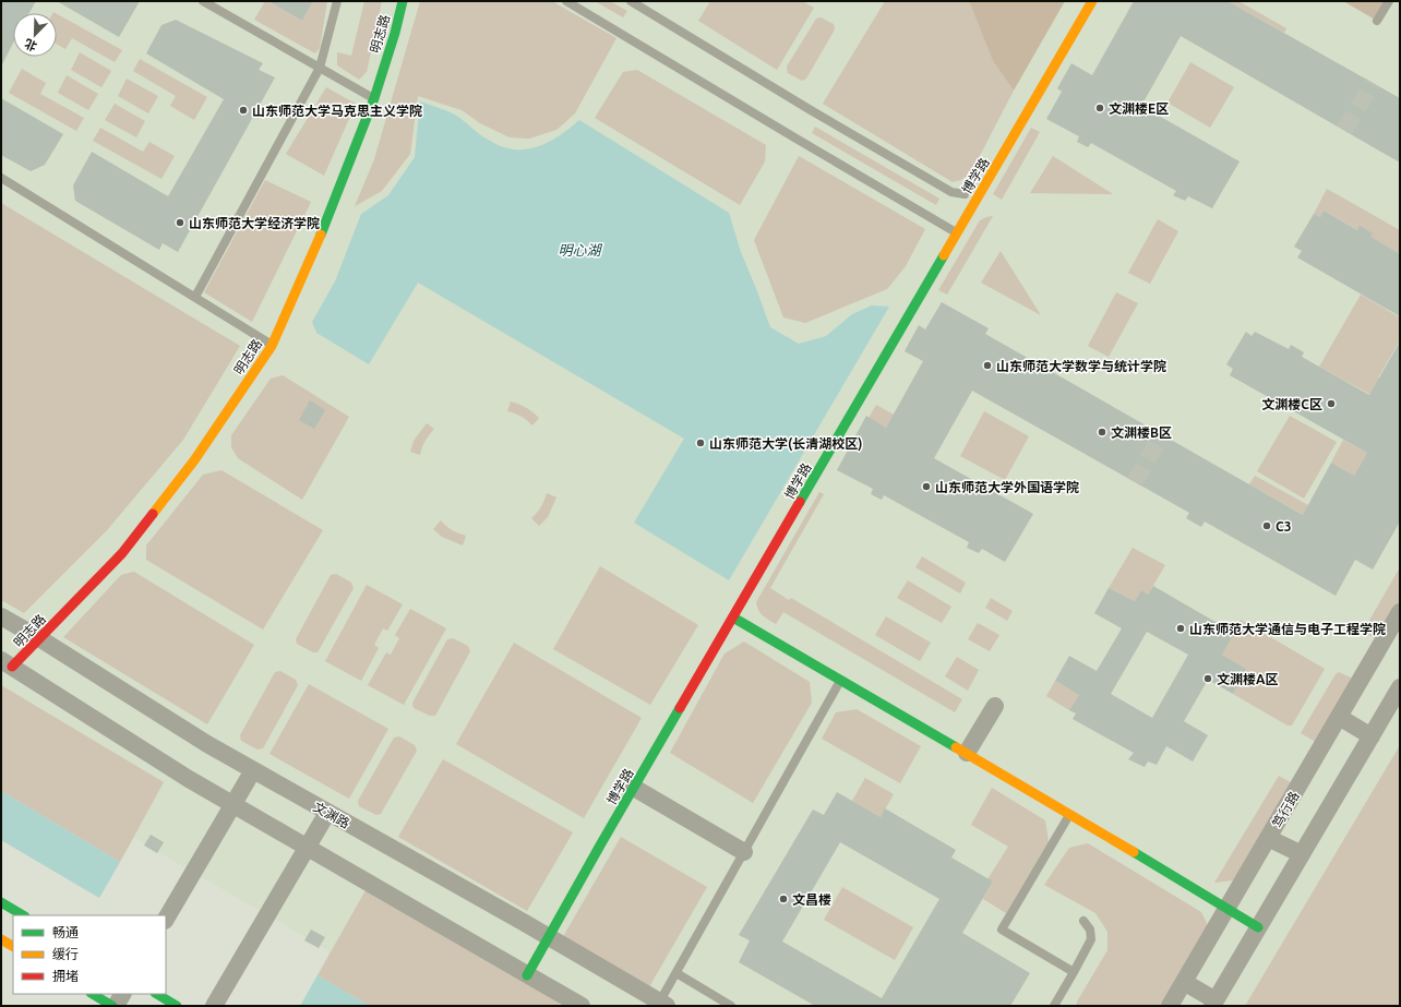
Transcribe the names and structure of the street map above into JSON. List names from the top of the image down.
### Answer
{
  "streets": {
    "street": [
      "明志路",
      "博学路",
      "笃行路",
      "文渊路"
    ]
  },
  "crossings": [
    ["明志路", "文渊路"],
    ["博学路", "文渊路"]
  ],
  "water": ["明心湖"],
  "places": [
    "文渊楼E区",
    "山东师范大学马克思主义学院",
    "山东师范大学经济学院",
    "山东师范大学数学与统计学院",
    "文渊楼C区",
    "文渊楼B区",
    "山东师范大学(长清湖校区)",
    "山东师范大学外国语学院",
    "C3",
    "山东师范大学通信与电子工程学院",
    "文渊楼A区",
    "文昌楼"
  ],
  "legend": ["畅通", "缓行", "拥堵"],
  "north": "bottom left"
}
